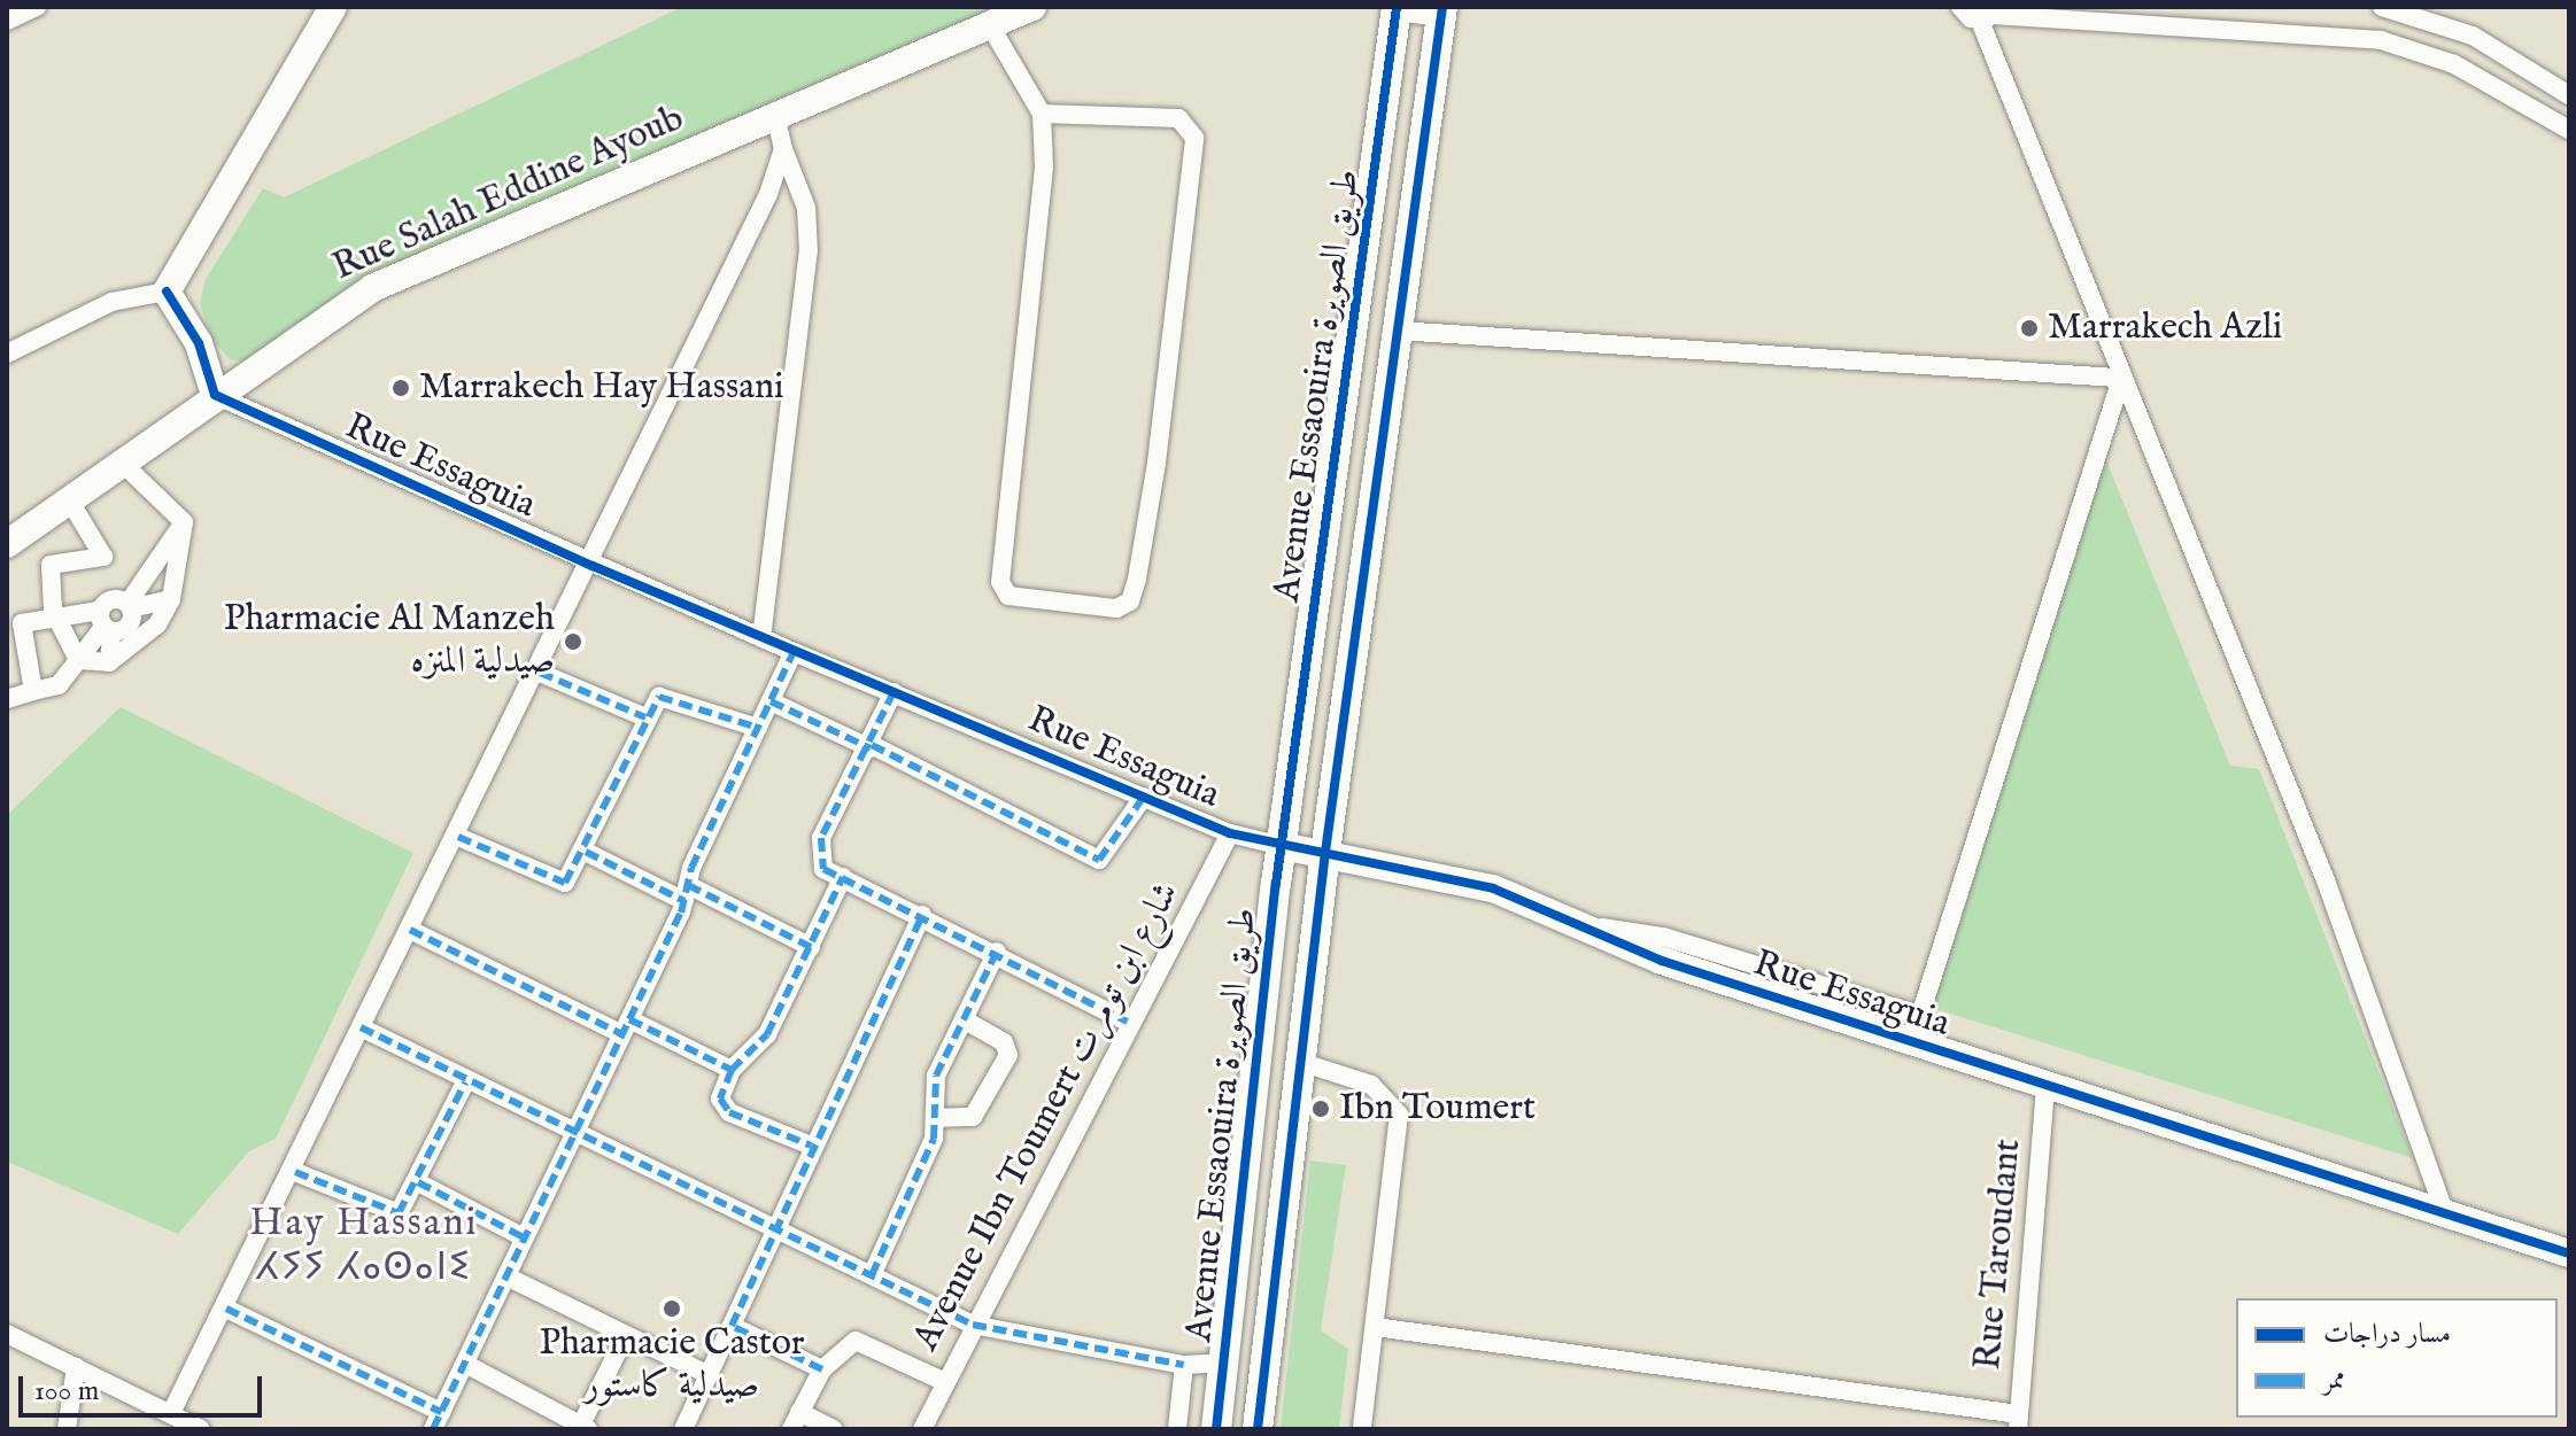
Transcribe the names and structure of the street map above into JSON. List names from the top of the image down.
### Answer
{
  "streets": {
    "main road": ["Avenue Essaouira طريق الصويرة"],
    "street": [
      "Rue Salah Eddine Ayoub",
      "Rue Essaguia",
      "Avenue Ibn Toumert شارع ابن تومرت",
      "Rue Taroudant"
    ]
  },
  "crossings": [
    ["Rue Salah Eddine Ayoub", "Rue Essaguia"],
    ["Avenue Essaouira طريق الصويرة", "Rue Essaguia"],
    ["Rue Essaguia", "Avenue Ibn Toumert شارع ابن تومرت"],
    ["Rue Essaguia", "Rue Taroudant"]
  ],
  "districts": ["Hay Hassani ⵃⵢⵢ ⵃⴰⵙⴰⵏⵉ"],
  "places": [
    "Marrakech Azli",
    "Marrakech Hay Hassani",
    "Pharmacie Al Manzeh صيدلية المنزه",
    "Ibn Toumert",
    "Pharmacie Castor صيدلية كاستور"
  ],
  "legend": ["مسار دراجات", "ممر"],
  "scale_bar": "100 m"
}
